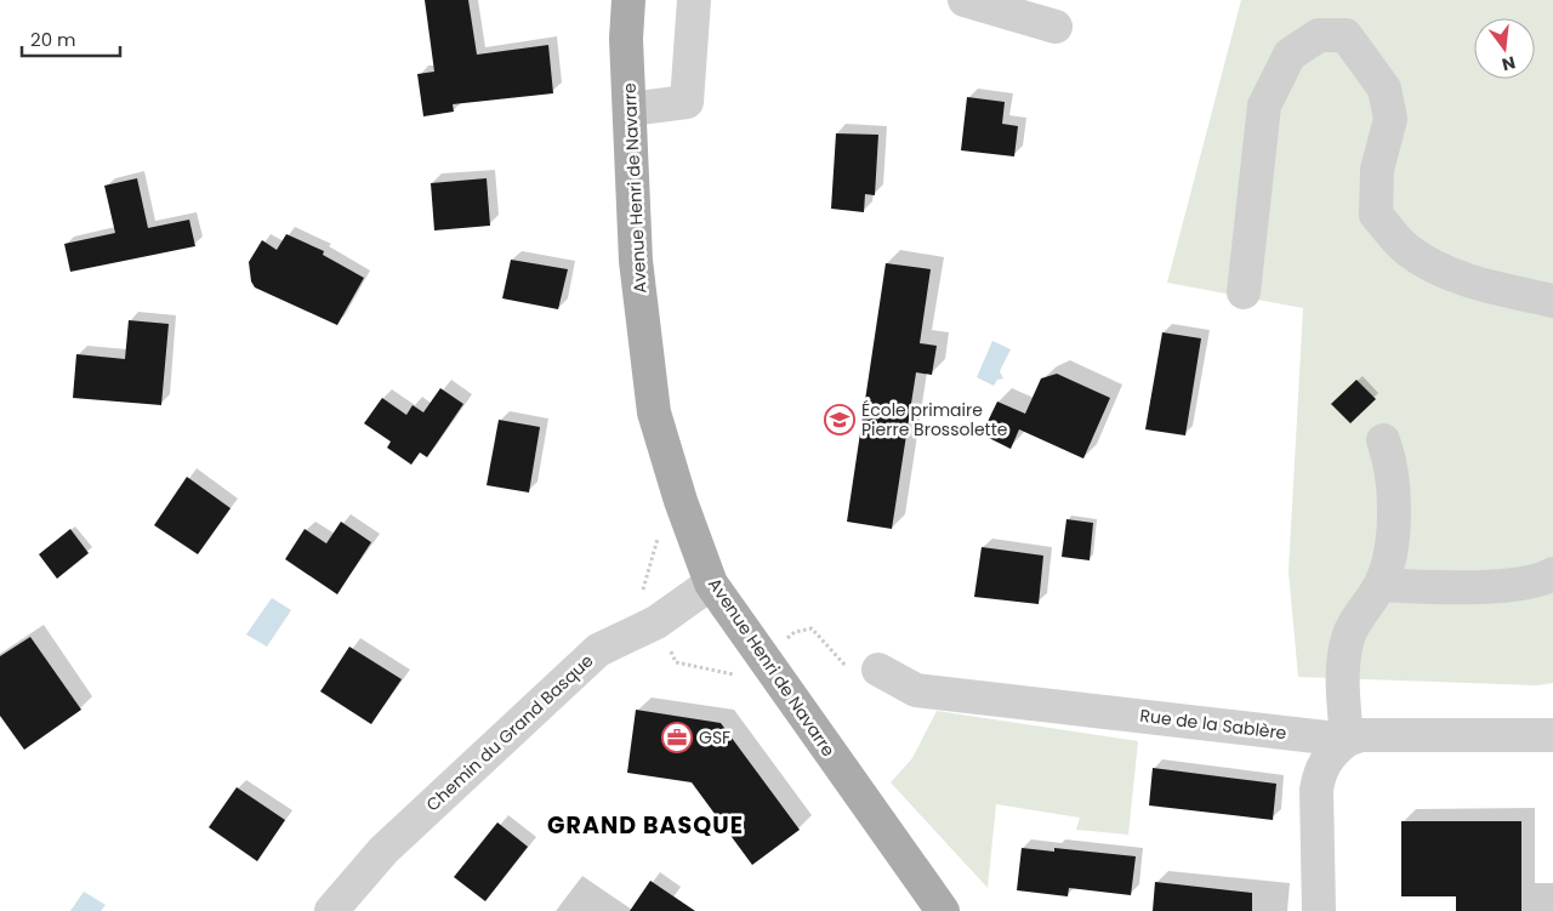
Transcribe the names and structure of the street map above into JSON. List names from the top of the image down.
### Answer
{
  "streets": {
    "main road": ["Avenue Henri de Navarre"],
    "street": ["Rue de la Sablère", "Chemin du Grand Basque"]
  },
  "crossings": [
    ["Avenue Henri de Navarre", "Chemin du Grand Basque"]
  ],
  "districts": ["GRAND BASQUE"],
  "places": {
    "school or university": ["École primaire Pierre Brossolette"],
    "office": ["GSF"]
  },
  "scale_bar": "20 m",
  "north": "bottom"
}
